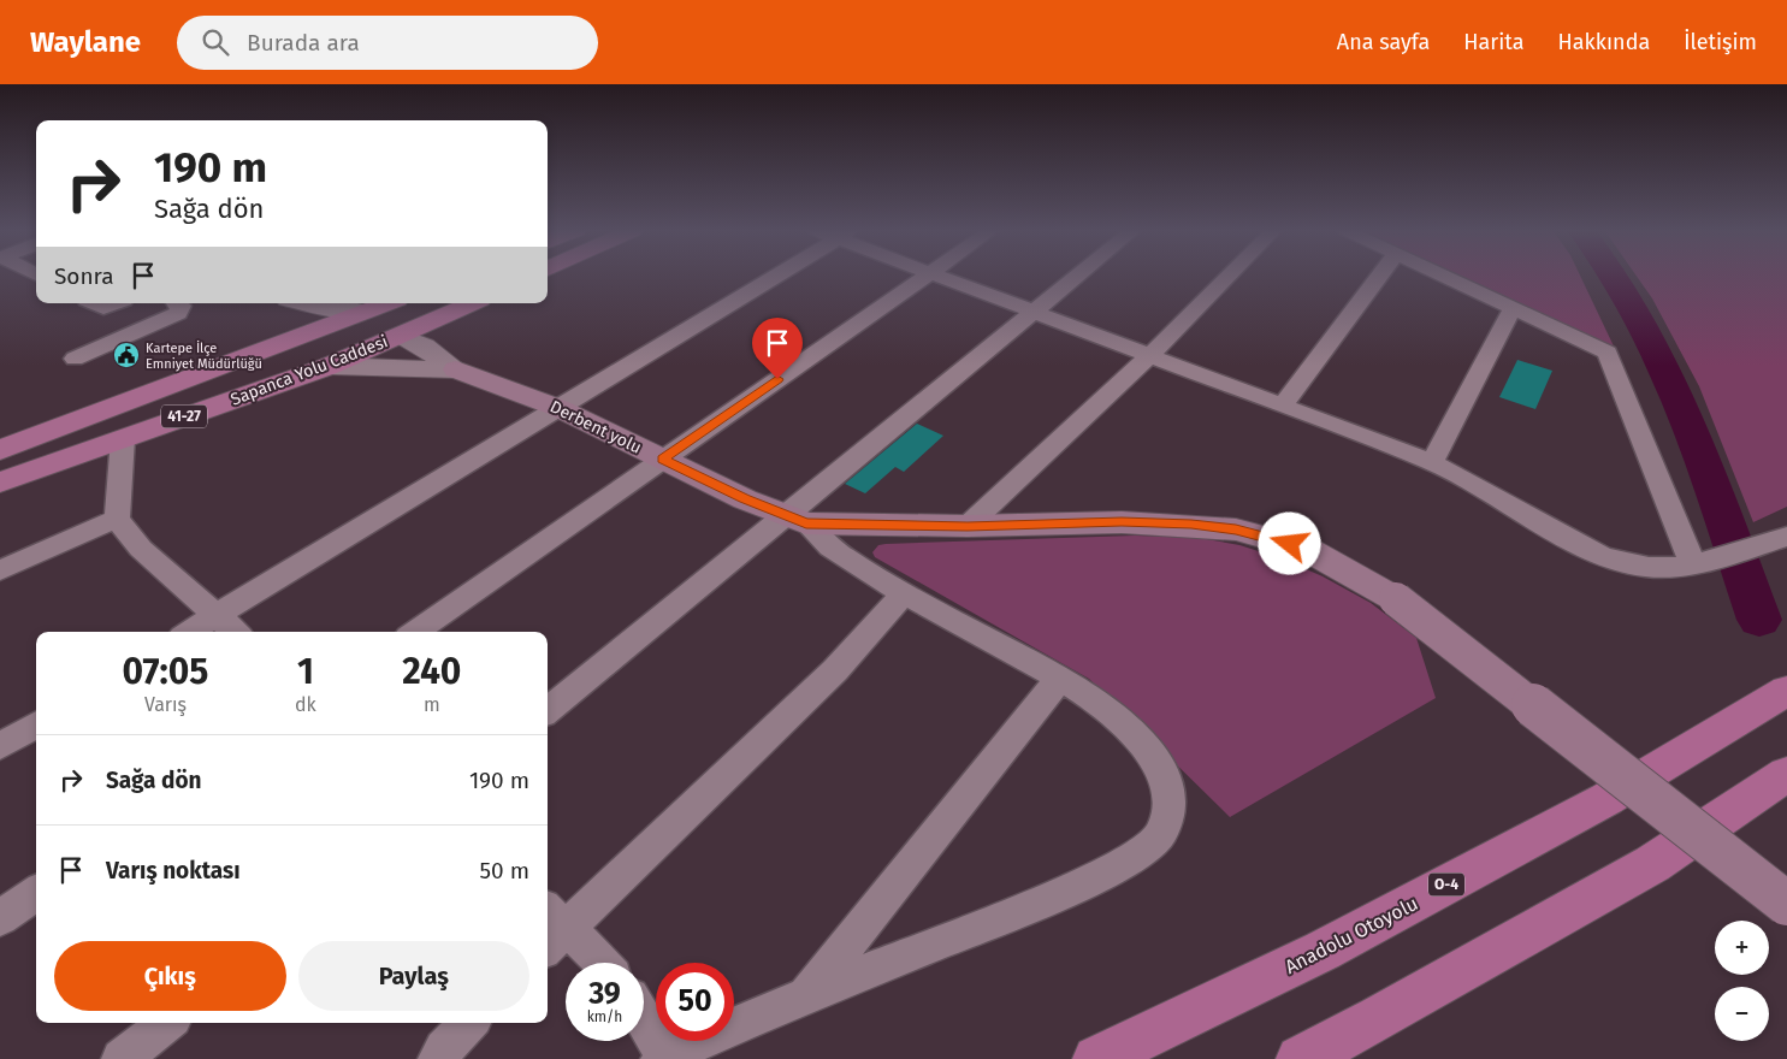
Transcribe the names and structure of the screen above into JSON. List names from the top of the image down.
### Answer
{
  "streets": {
    "highway": [
      "Sapanca Yolu Caddesi",
      "41-27",
      "O-4",
      "Anadolu Otoyolu"
    ],
    "main road": ["Derbent yolu"]
  },
  "places": {
    "public building": ["Kartepe İlçe Emniyet Müdürlüğü"]
  },
  "page": {
    "header": "Waylane",
    "search": "Burada ara",
    "nav": [
      "Ana sayfa",
      "Harita",
      "Hakkında",
      "İletişim"
    ],
    "turn": ["190 m", "Sağa dön"],
    "then": "Sonra",
    "eta": [
      "07:05",
      "Varış",
      "1",
      "dk",
      "240",
      "m"
    ],
    "list": [
      {
        "name": "Sağa dön",
        "value": "190 m"
      },
      {
        "name": "Varış noktası",
        "value": "50 m"
      }
    ],
    "map_buttons": ["+", "−"],
    "buttons": ["Çıkış", "Paylaş"],
    "speed": "39 km/h",
    "limit": "50"
  }
}
